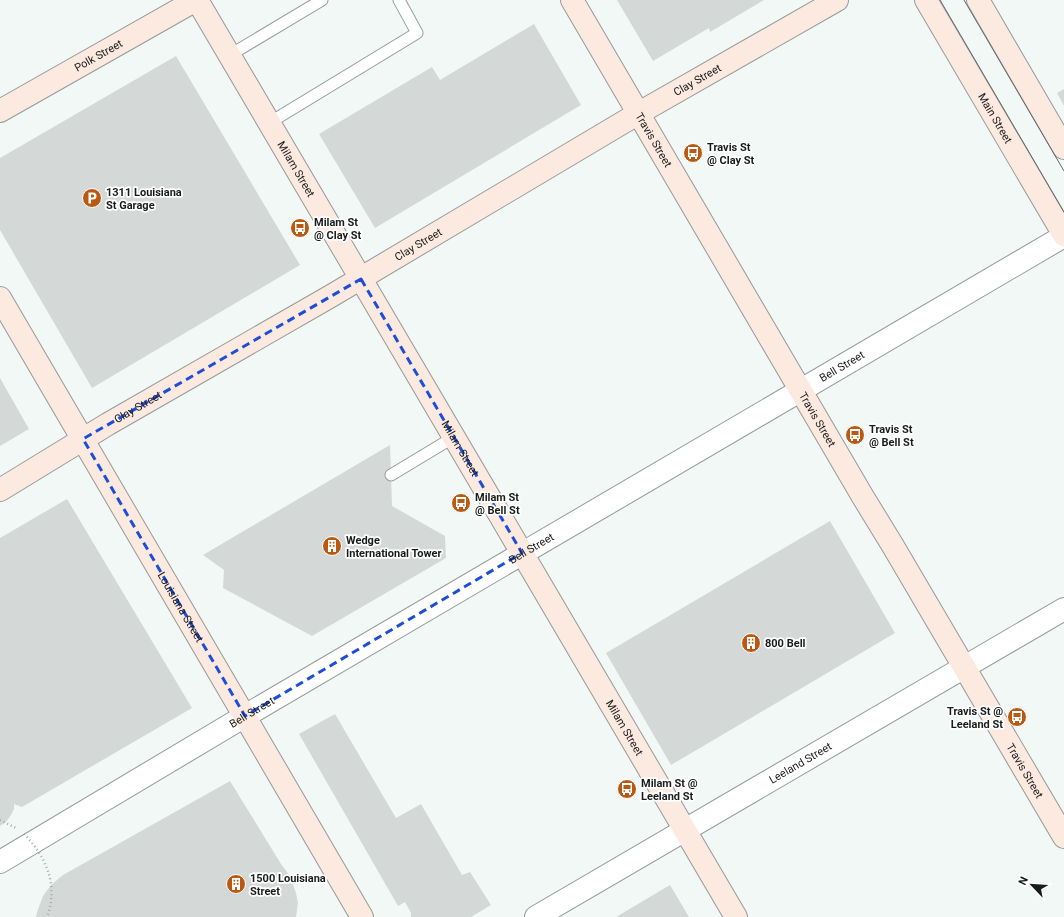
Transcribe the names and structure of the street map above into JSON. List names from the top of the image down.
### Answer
{
  "streets": {
    "main road": [
      "Polk Street",
      "Clay Street",
      "Main Street",
      "Travis Street",
      "Milam Street",
      "Louisiana Street"
    ],
    "street": ["Bell Street", "Leeland Street"]
  },
  "crossings": [
    ["Polk Street", "Milam Street"],
    ["Clay Street", "Travis Street"],
    ["Clay Street", "Milam Street"],
    ["Clay Street", "Louisiana Street"],
    ["Main Street", "Bell Street"],
    ["Travis Street", "Bell Street"],
    ["Travis Street", "Leeland Street"],
    ["Milam Street", "Bell Street"],
    ["Milam Street", "Leeland Street"],
    ["Bell Street", "Louisiana Street"]
  ],
  "places": {
    "bus stop": [
      "Travis St @ Clay St",
      "Milam St @ Clay St",
      "Travis St @ Bell St",
      "Milam St @ Bell St",
      "Travis St @ Leeland St",
      "Milam St @ Leeland St"
    ],
    "parking": ["1311 Louisiana St Garage"],
    "building": ["Wedge International Tower", "800 Bell", "1500 Louisiana Street"]
  },
  "north": "top left"
}
